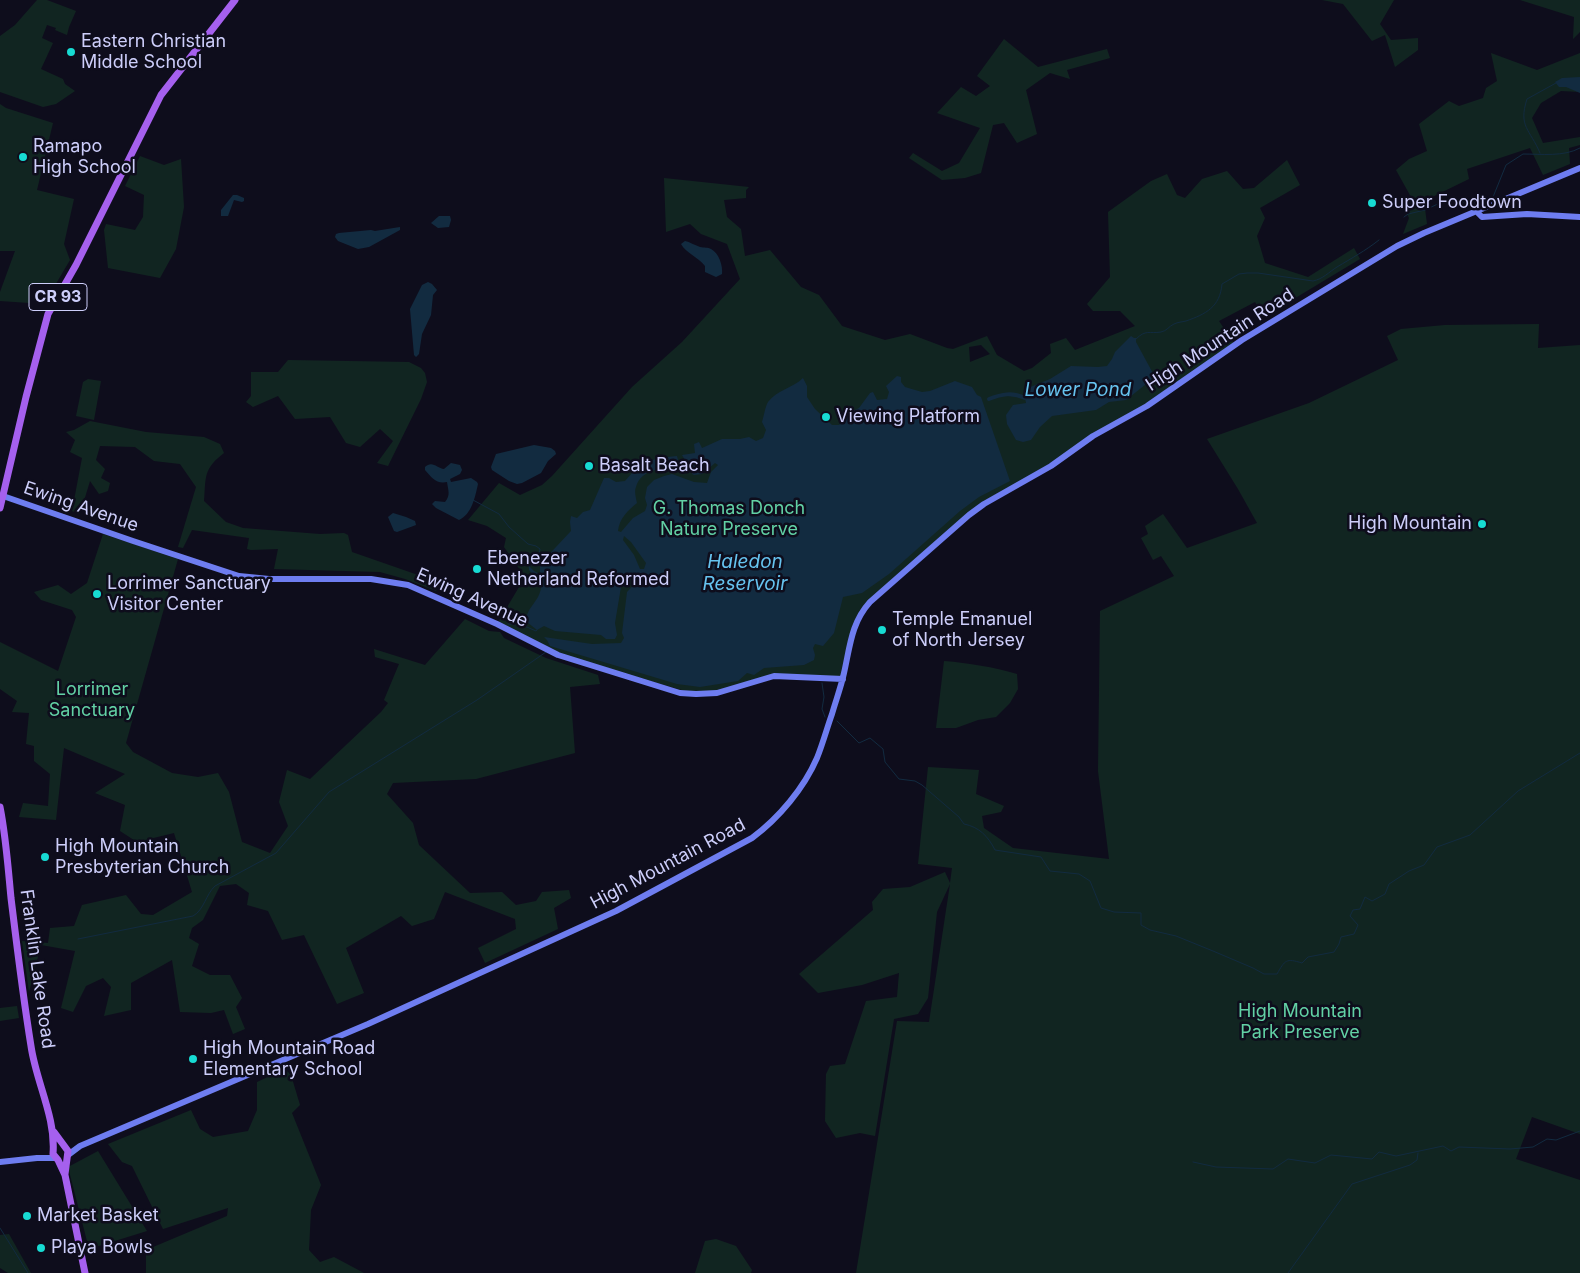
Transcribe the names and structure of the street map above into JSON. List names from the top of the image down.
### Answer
{
  "streets": {
    "main road": [
      "CR 93",
      "High Mountain Road",
      "Ewing Avenue",
      "Franklin Lake Road"
    ]
  },
  "crossings": [
    ["CR 93", "Ewing Avenue"],
    ["High Mountain Road", "Ewing Avenue"],
    ["High Mountain Road", "Franklin Lake Road"]
  ],
  "water": ["Lower Pond", "Haledon Reservoir"],
  "parks": ["G. Thomas Donch Nature Preserve", "Lorrimer Sanctuary", "High Mountain Park Preserve"],
  "places": [
    "Eastern Christian Middle School",
    "Ramapo High School",
    "Super Foodtown",
    "Viewing Platform",
    "Basalt Beach",
    "High Mountain",
    "Ebenezer Netherland Reformed",
    "Lorrimer Sanctuary Visitor Center",
    "Temple Emanuel of North Jersey",
    "High Mountain Presbyterian Church",
    "High Mountain Road Elementary School",
    "Market Basket",
    "Playa Bowls"
  ]
}
